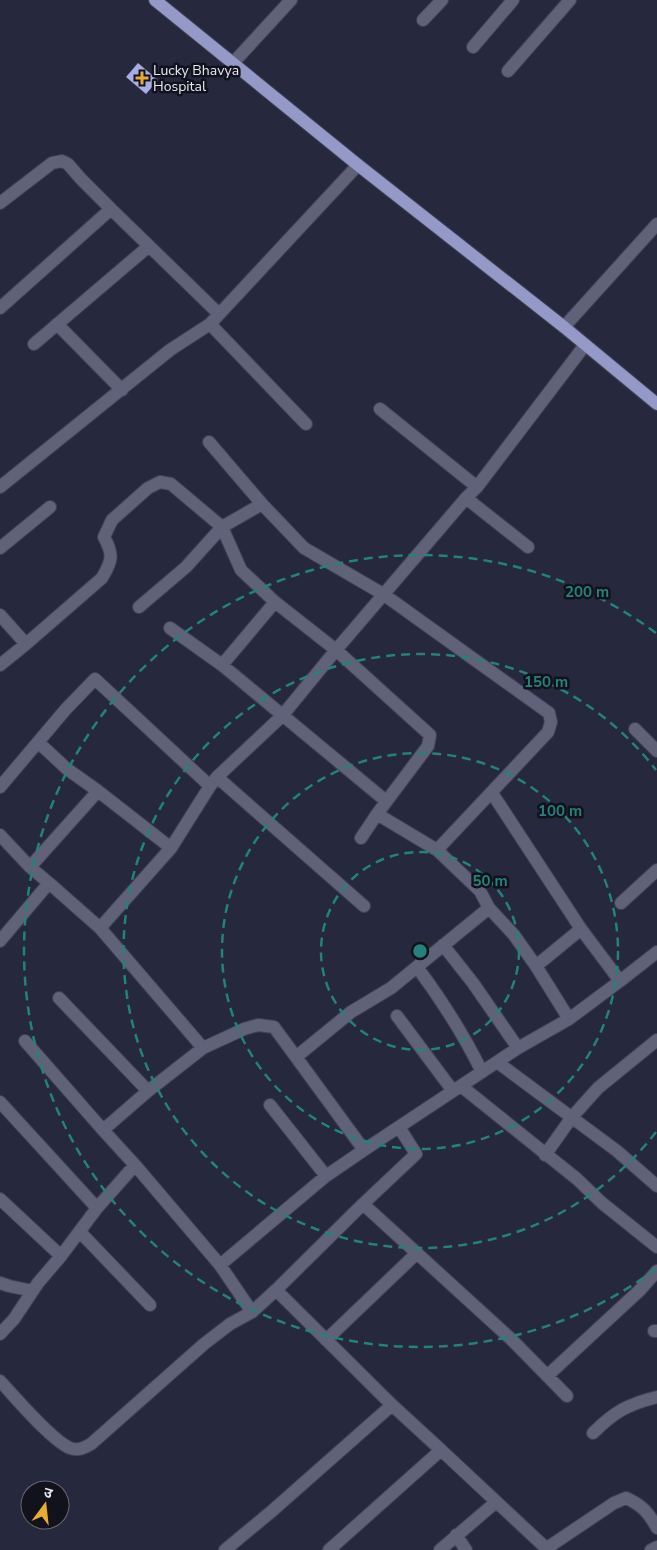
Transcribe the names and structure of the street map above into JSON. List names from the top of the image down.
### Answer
{
  "places": {
    "health": ["Lucky Bhavya Hospital"]
  },
  "north": "top",
  "rings": [
    "200 m",
    "150 m",
    "100 m",
    "50 m"
  ]
}
